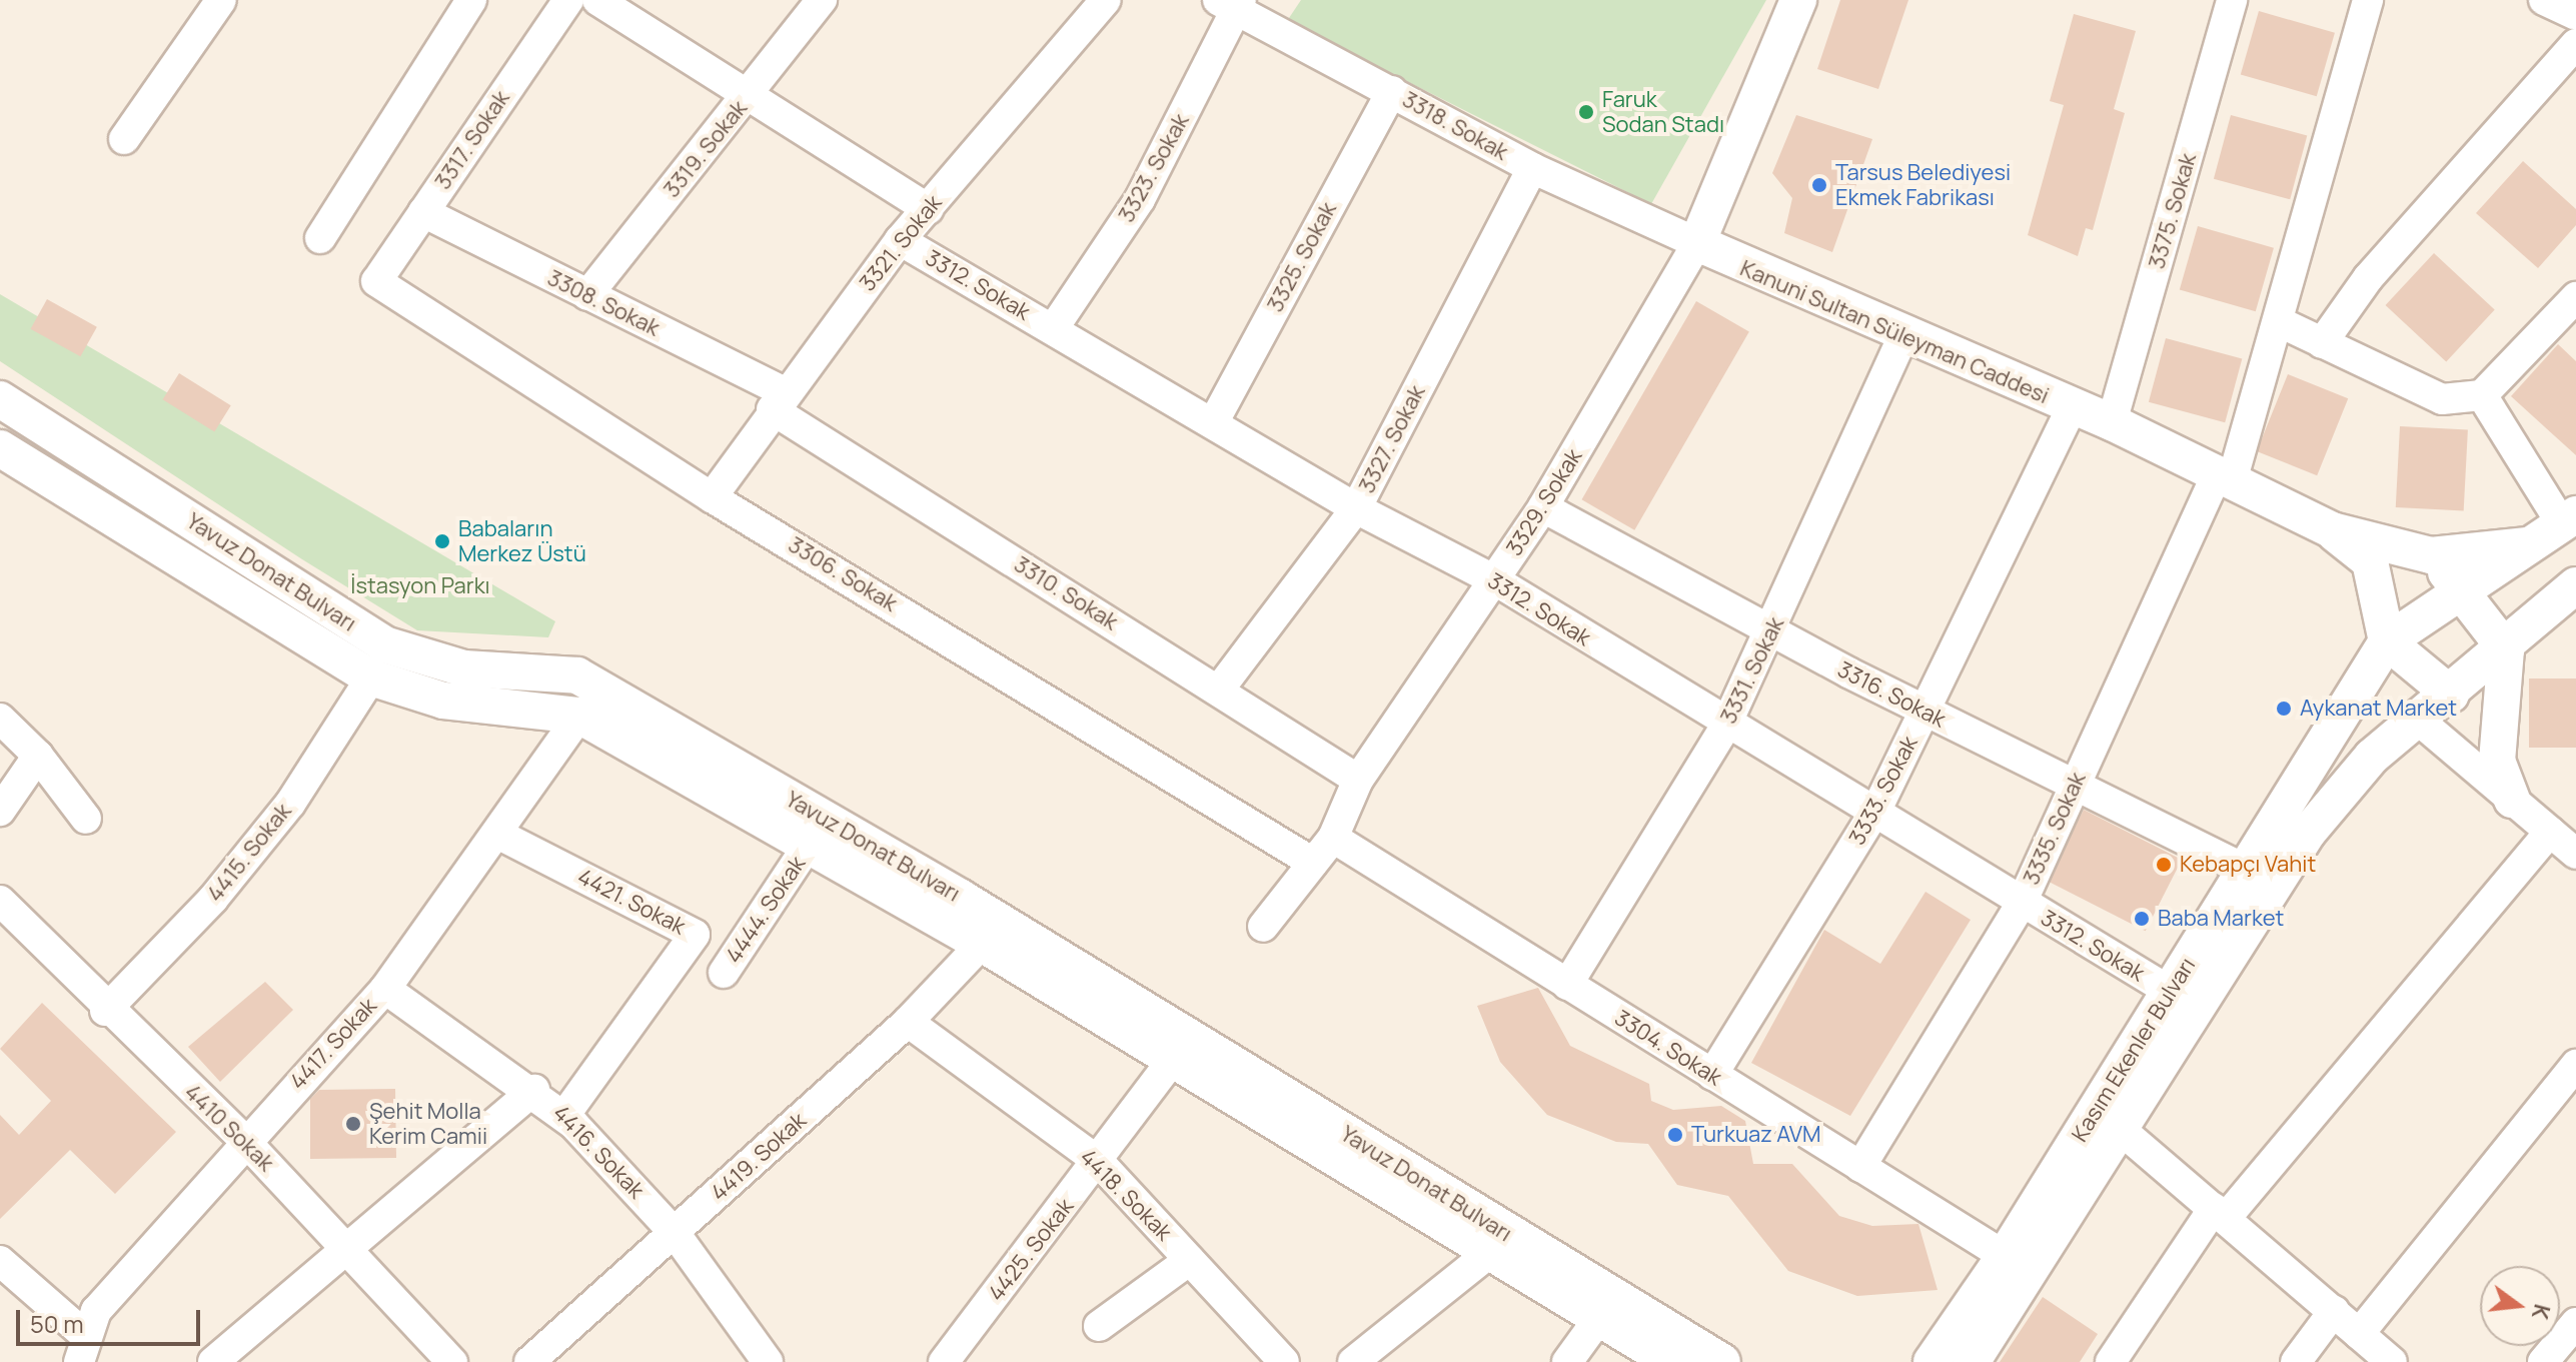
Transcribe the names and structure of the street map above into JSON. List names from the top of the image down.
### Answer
{
  "streets": {
    "street": [
      "3318. Sokak",
      "3317. Sokak",
      "3319. Sokak",
      "3323. Sokak",
      "3375. Sokak",
      "3321. Sokak",
      "3325. Sokak",
      "3312. Sokak",
      "3308. Sokak",
      "Kanuni Sultan Süleyman Caddesi",
      "3327. Sokak",
      "3329. Sokak",
      "Yavuz Donat Bulvarı",
      "3306. Sokak",
      "3310. Sokak",
      "3331. Sokak",
      "3316. Sokak",
      "3333. Sokak",
      "3335. Sokak",
      "4415. Sokak",
      "4421. Sokak",
      "4444. Sokak",
      "4417. Sokak",
      "3304. Sokak",
      "Kasım Ekenler Bulvarı",
      "4410 Sokak",
      "4416. Sokak",
      "4419. Sokak",
      "4418. Sokak",
      "4425. Sokak"
    ]
  },
  "crossings": [
    ["3318. Sokak", "3323. Sokak"],
    ["3318. Sokak", "3325. Sokak"],
    ["3318. Sokak", "Kanuni Sultan Süleyman Caddesi"],
    ["3318. Sokak", "3327. Sokak"],
    ["3318. Sokak", "3329. Sokak"],
    ["3317. Sokak", "3308. Sokak"],
    ["3317. Sokak", "3306. Sokak"],
    ["3319. Sokak", "3308. Sokak"],
    ["3323. Sokak", "3312. Sokak"],
    ["3375. Sokak", "Kanuni Sultan Süleyman Caddesi"],
    ["3321. Sokak", "3312. Sokak"],
    ["3321. Sokak", "3308. Sokak"],
    ["3321. Sokak", "3306. Sokak"],
    ["3321. Sokak", "3310. Sokak"],
    ["3325. Sokak", "3312. Sokak"],
    ["3312. Sokak", "3327. Sokak"],
    ["3312. Sokak", "3329. Sokak"],
    ["3312. Sokak", "3331. Sokak"],
    ["3312. Sokak", "3333. Sokak"],
    ["3312. Sokak", "3335. Sokak"],
    ["3312. Sokak", "Kasım Ekenler Bulvarı"],
    ["3308. Sokak", "3310. Sokak"],
    ["Kanuni Sultan Süleyman Caddesi", "3329. Sokak"],
    ["Kanuni Sultan Süleyman Caddesi", "3331. Sokak"],
    ["Kanuni Sultan Süleyman Caddesi", "3333. Sokak"],
    ["Kanuni Sultan Süleyman Caddesi", "3335. Sokak"],
    ["3327. Sokak", "3310. Sokak"],
    ["3329. Sokak", "3306. Sokak"],
    ["3329. Sokak", "3310. Sokak"],
    ["3329. Sokak", "3316. Sokak"],
    ["3329. Sokak", "3304. Sokak"],
    ["Yavuz Donat Bulvarı", "4415. Sokak"],
    ["Yavuz Donat Bulvarı", "4444. Sokak"],
    ["Yavuz Donat Bulvarı", "4417. Sokak"],
    ["Yavuz Donat Bulvarı", "4419. Sokak"],
    ["Yavuz Donat Bulvarı", "4425. Sokak"],
    ["3331. Sokak", "3316. Sokak"],
    ["3331. Sokak", "3304. Sokak"],
    ["3316. Sokak", "3333. Sokak"],
    ["3316. Sokak", "3335. Sokak"],
    ["3316. Sokak", "Kasım Ekenler Bulvarı"],
    ["3333. Sokak", "3304. Sokak"],
    ["3335. Sokak", "3304. Sokak"],
    ["4415. Sokak", "4410 Sokak"],
    ["4421. Sokak", "4417. Sokak"],
    ["4421. Sokak", "4416. Sokak"],
    ["4417. Sokak", "4410 Sokak"],
    ["4417. Sokak", "4416. Sokak"],
    ["3304. Sokak", "Kasım Ekenler Bulvarı"],
    ["4416. Sokak", "4419. Sokak"],
    ["4419. Sokak", "4418. Sokak"],
    ["4418. Sokak", "4425. Sokak"]
  ],
  "parks": ["İstasyon Parkı"],
  "places": [
    "Faruk Sodan Stadı",
    "Tarsus Belediyesi Ekmek Fabrikası",
    "Babaların Merkez Üstü",
    "Aykanat Market",
    "Kebapçı Vahit",
    "Baba Market",
    "Şehit Molla Kerim Camii",
    "Turkuaz AVM"
  ],
  "scale_bar": "50 m",
  "north": "right"
}
